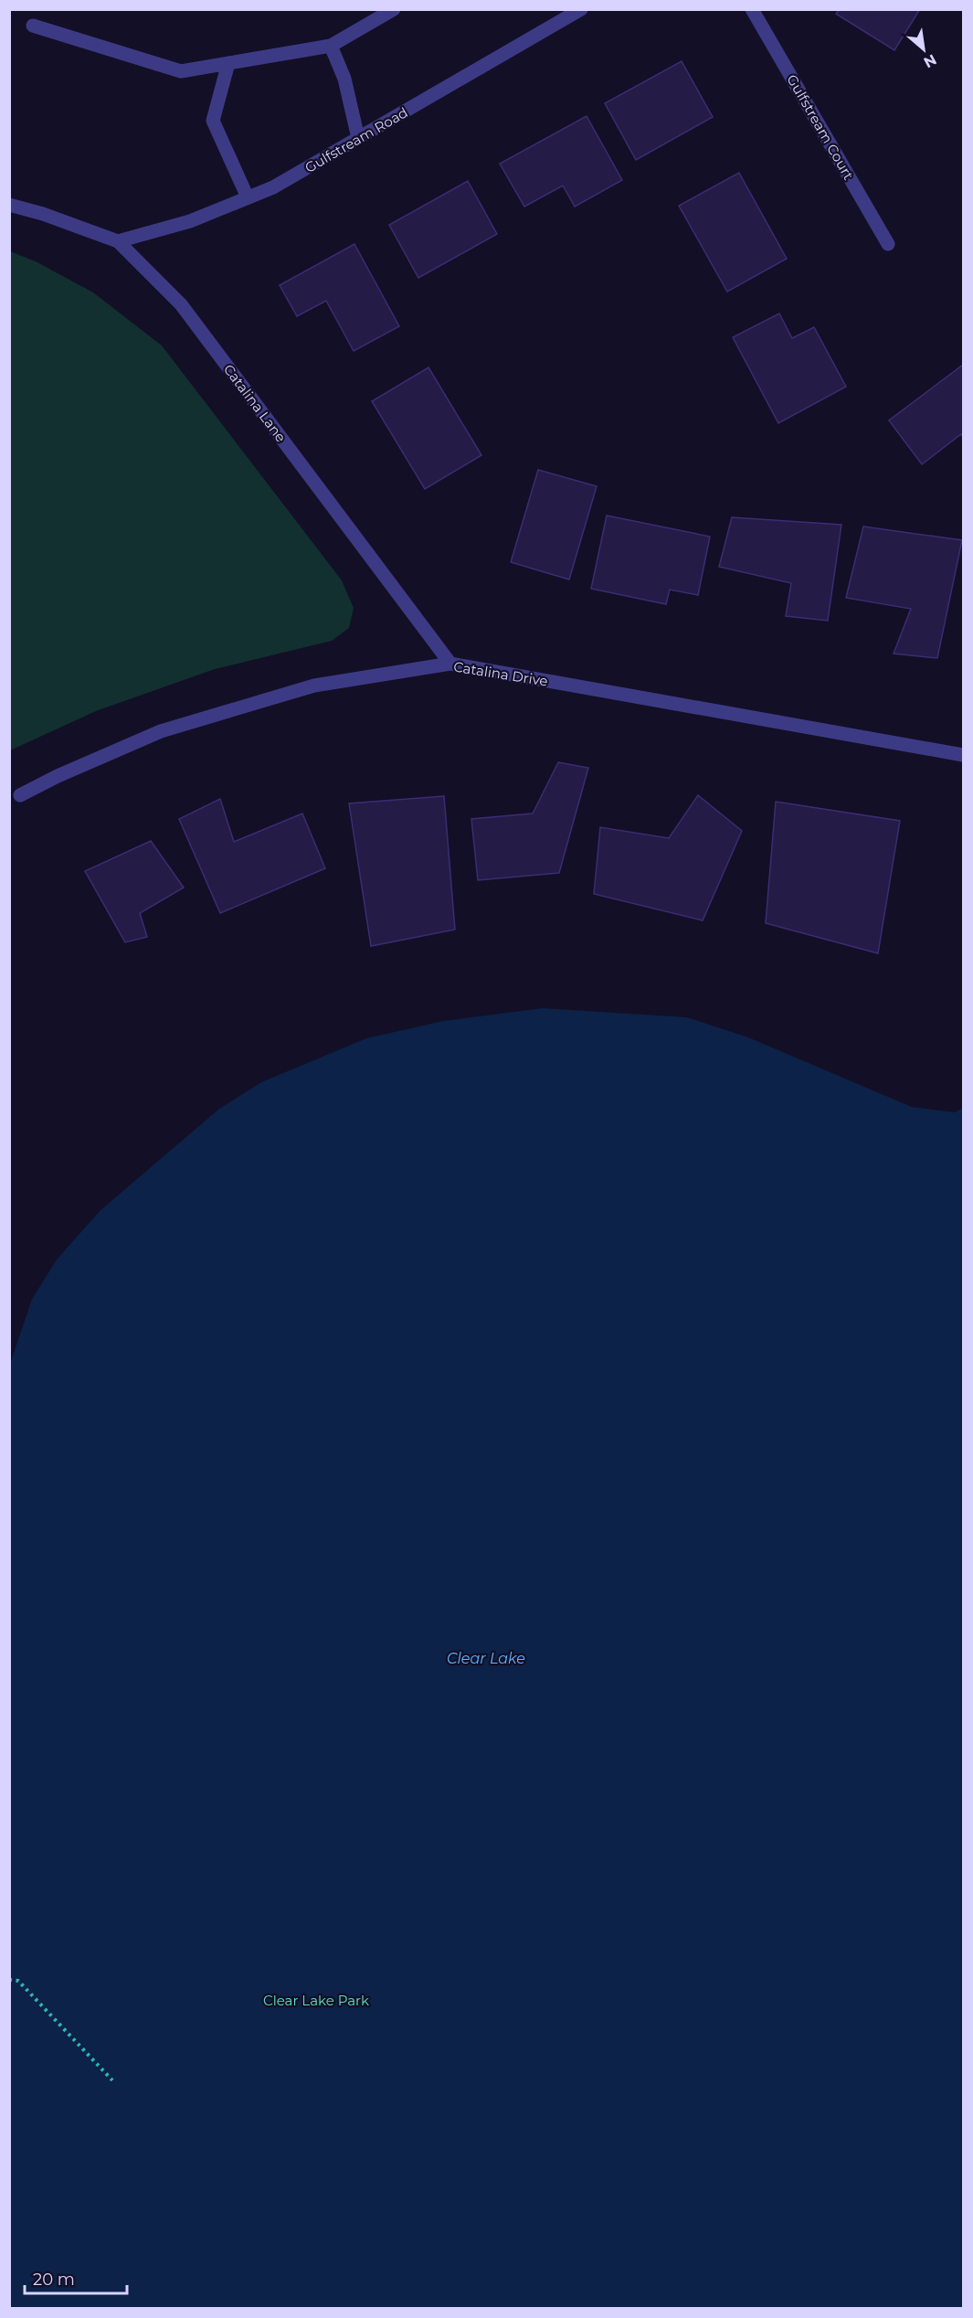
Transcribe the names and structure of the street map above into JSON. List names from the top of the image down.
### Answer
{
  "streets": {
    "street": [
      "Gulfstream Court",
      "Gulfstream Road",
      "Catalina Lane",
      "Catalina Drive"
    ]
  },
  "crossings": [
    ["Gulfstream Road", "Catalina Lane"],
    ["Catalina Lane", "Catalina Drive"]
  ],
  "water": ["Clear Lake"],
  "parks": ["Clear Lake Park"],
  "scale_bar": "20 m",
  "north": "bottom right"
}
